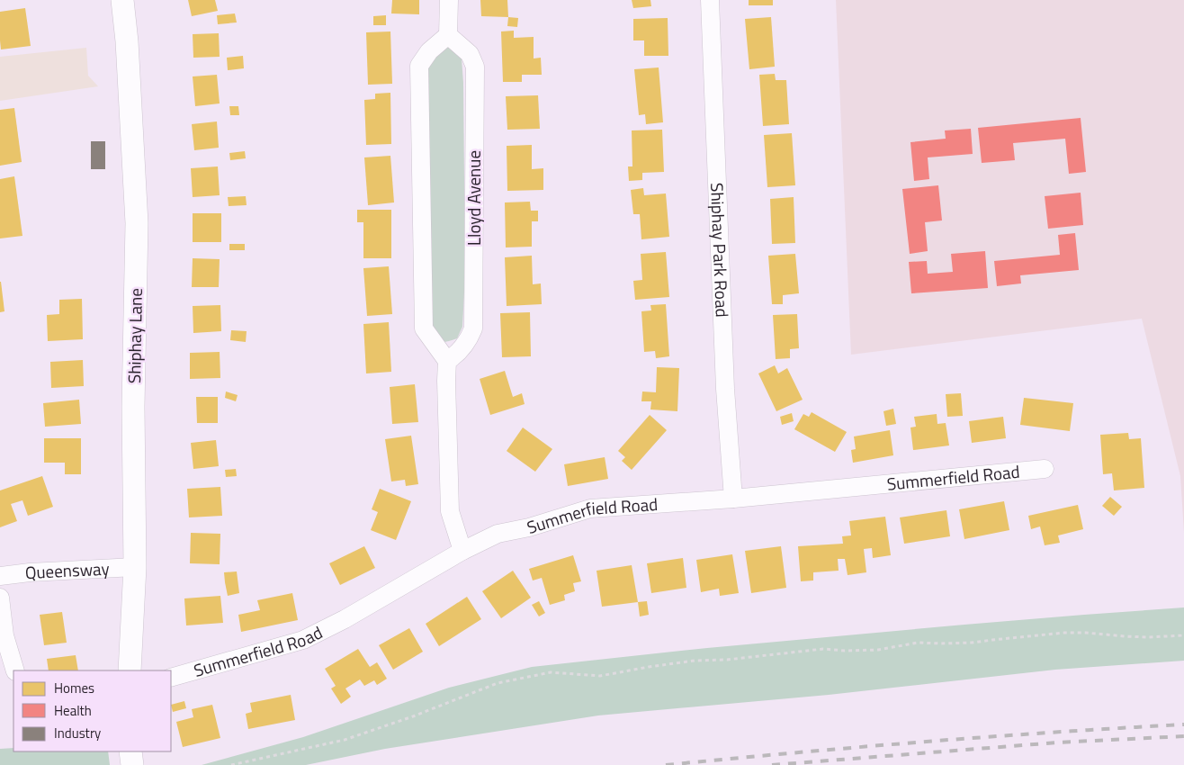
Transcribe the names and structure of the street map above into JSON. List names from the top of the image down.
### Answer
{
  "streets": {
    "street": [
      "Lloyd Avenue",
      "Shiphay Park Road",
      "Shiphay Lane",
      "Summerfield Road",
      "Queensway"
    ]
  },
  "crossings": [
    ["Shiphay Park Road", "Summerfield Road"],
    ["Shiphay Lane", "Queensway"]
  ],
  "legend": ["Homes", "Health", "Industry"]
}
